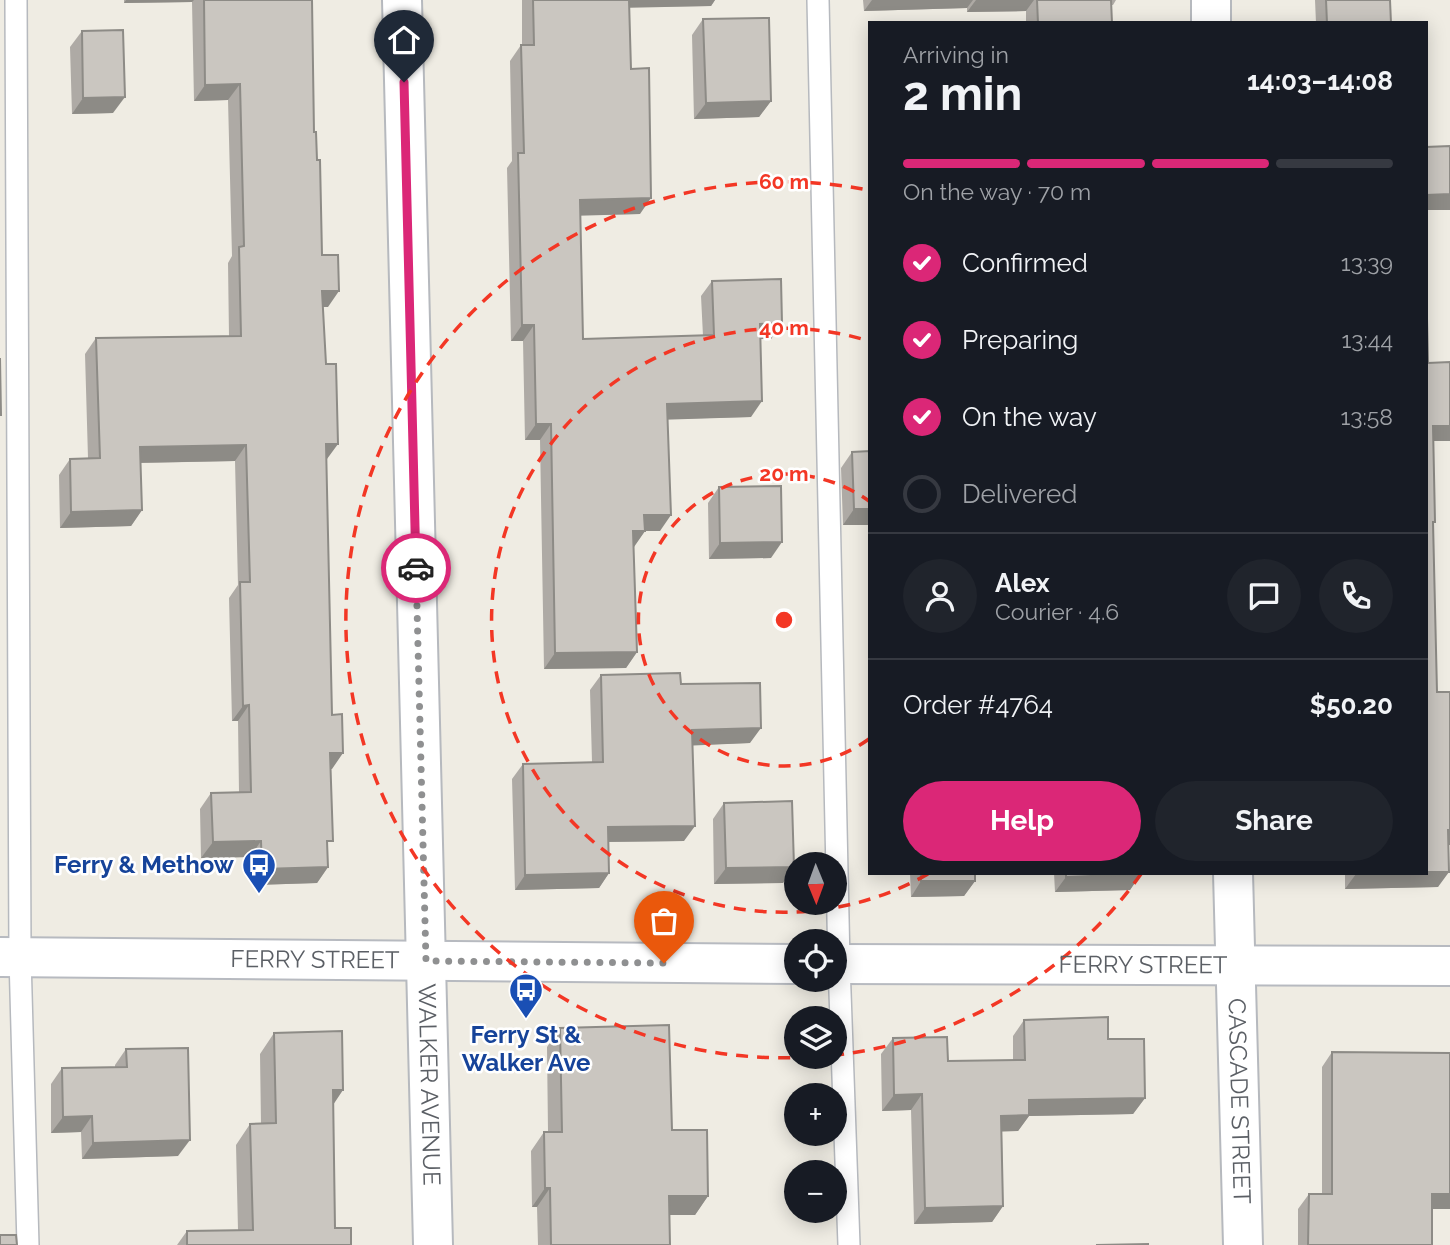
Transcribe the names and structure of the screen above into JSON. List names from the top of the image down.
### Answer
{
  "streets": {
    "street": ["FERRY STREET", "WALKER AVENUE", "CASCADE STREET"]
  },
  "crossings": [
    ["FERRY STREET", "WALKER AVENUE"],
    ["FERRY STREET", "CASCADE STREET"]
  ],
  "places": {
    "bus stop": ["Ferry & Methow", "Ferry St & Walker Ave"]
  },
  "north": "bottom",
  "page": {
    "heading": ["2 min", "Arriving in", "14:03–14:08"],
    "panel": [
      "Alex",
      "Courier · 4.6",
      "Order #4764",
      "$50.20"
    ],
    "bar": "On the way · 70 m",
    "list": [
      ["Confirmed", "13:39"],
      ["Preparing", "13:44"],
      ["On the way", "13:58"],
      "Delivered"
    ],
    "buttons": ["Help", "Share"],
    "map_buttons": ["+", "−"]
  },
  "rings": ["60 m", "40 m", "20 m"]
}
